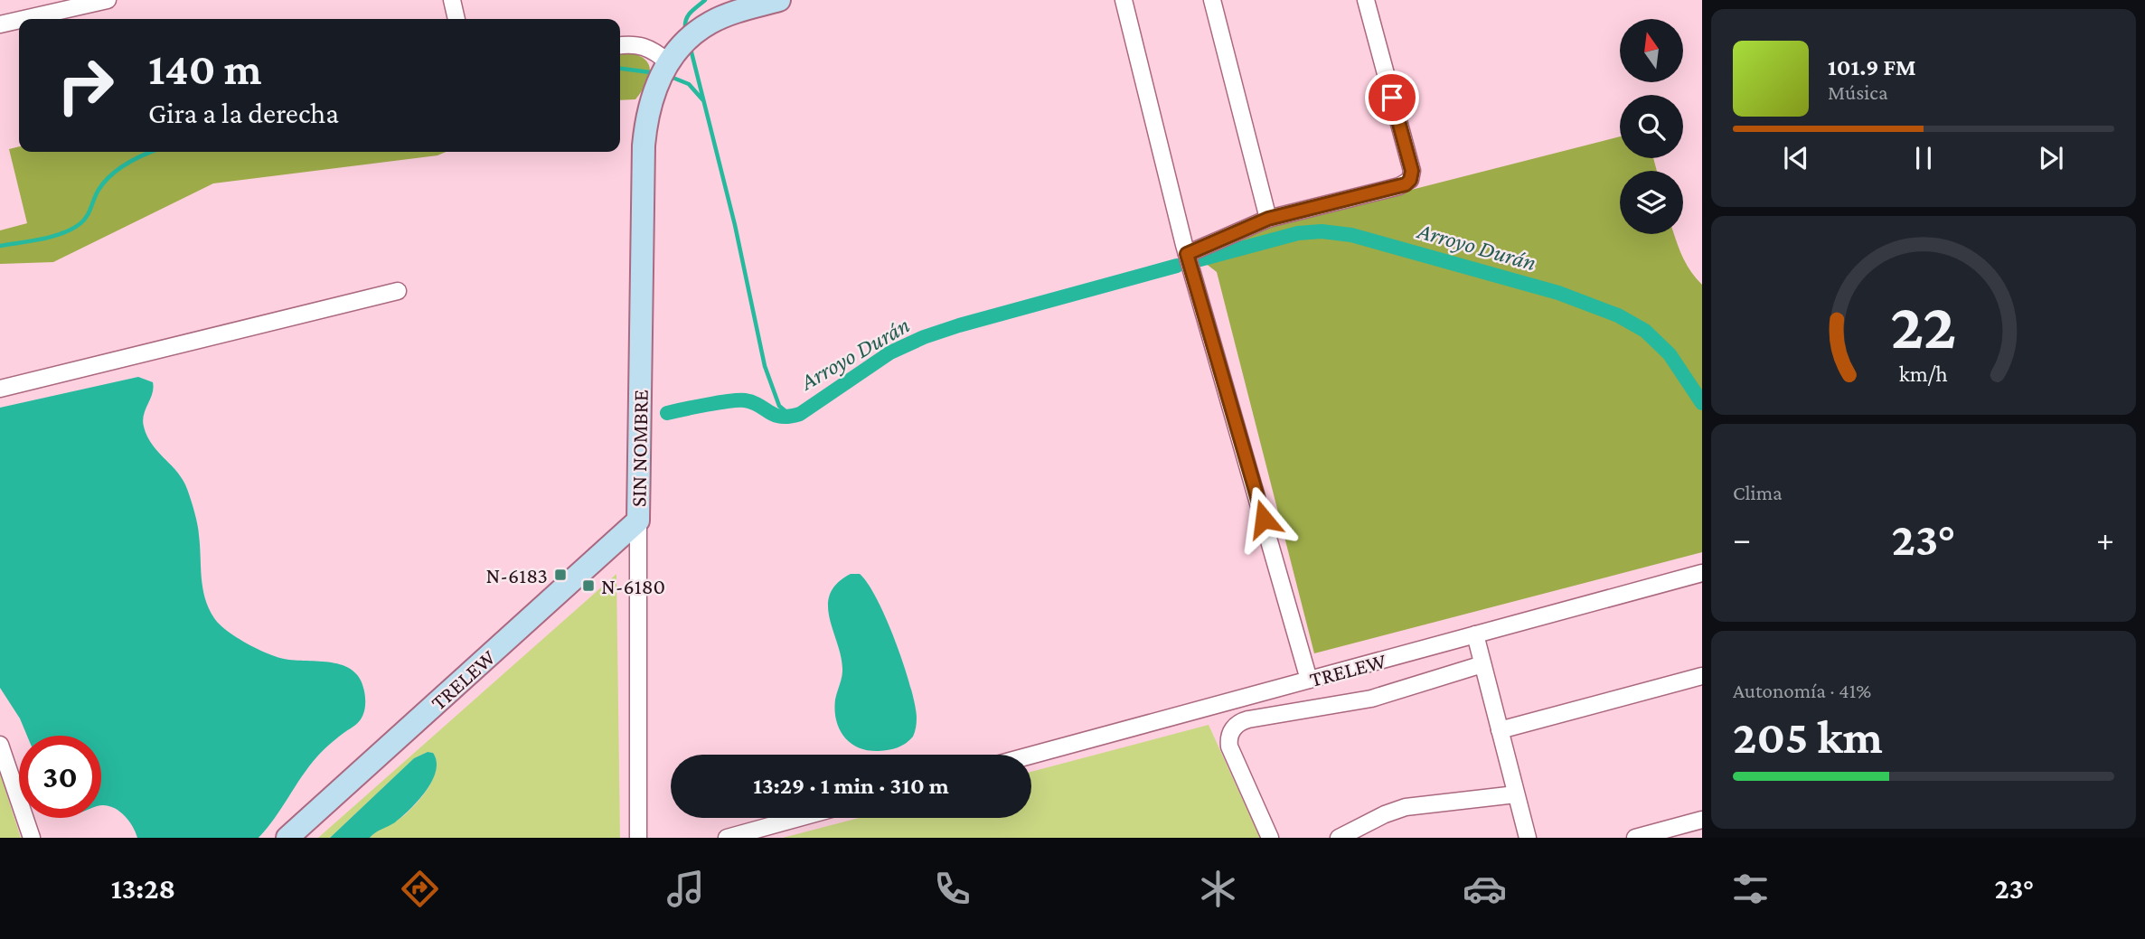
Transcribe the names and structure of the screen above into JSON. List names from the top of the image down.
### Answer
{
  "streets": {
    "main road": ["SIN NOMBRE", "TRELEW"]
  },
  "crossings": [
    ["SIN NOMBRE", "TRELEW"]
  ],
  "water": ["Arroyo Durán"],
  "places": {
    "transit": ["N-6183", "N-6180"]
  },
  "north": "top",
  "page": {
    "turn": ["140 m", "Gira a la derecha"],
    "song": ["101.9 FM", "Música"],
    "tile": [
      "Clima",
      ["Autonomía · 41%", "205 km"]
    ],
    "heat": ["−", "23°", "+"],
    "limit": "30",
    "trip": "13:29 · 1 min · 310 m",
    "tabs": ["13:28", "23°"],
    "gauge": ["22", "km/h"]
  }
}
